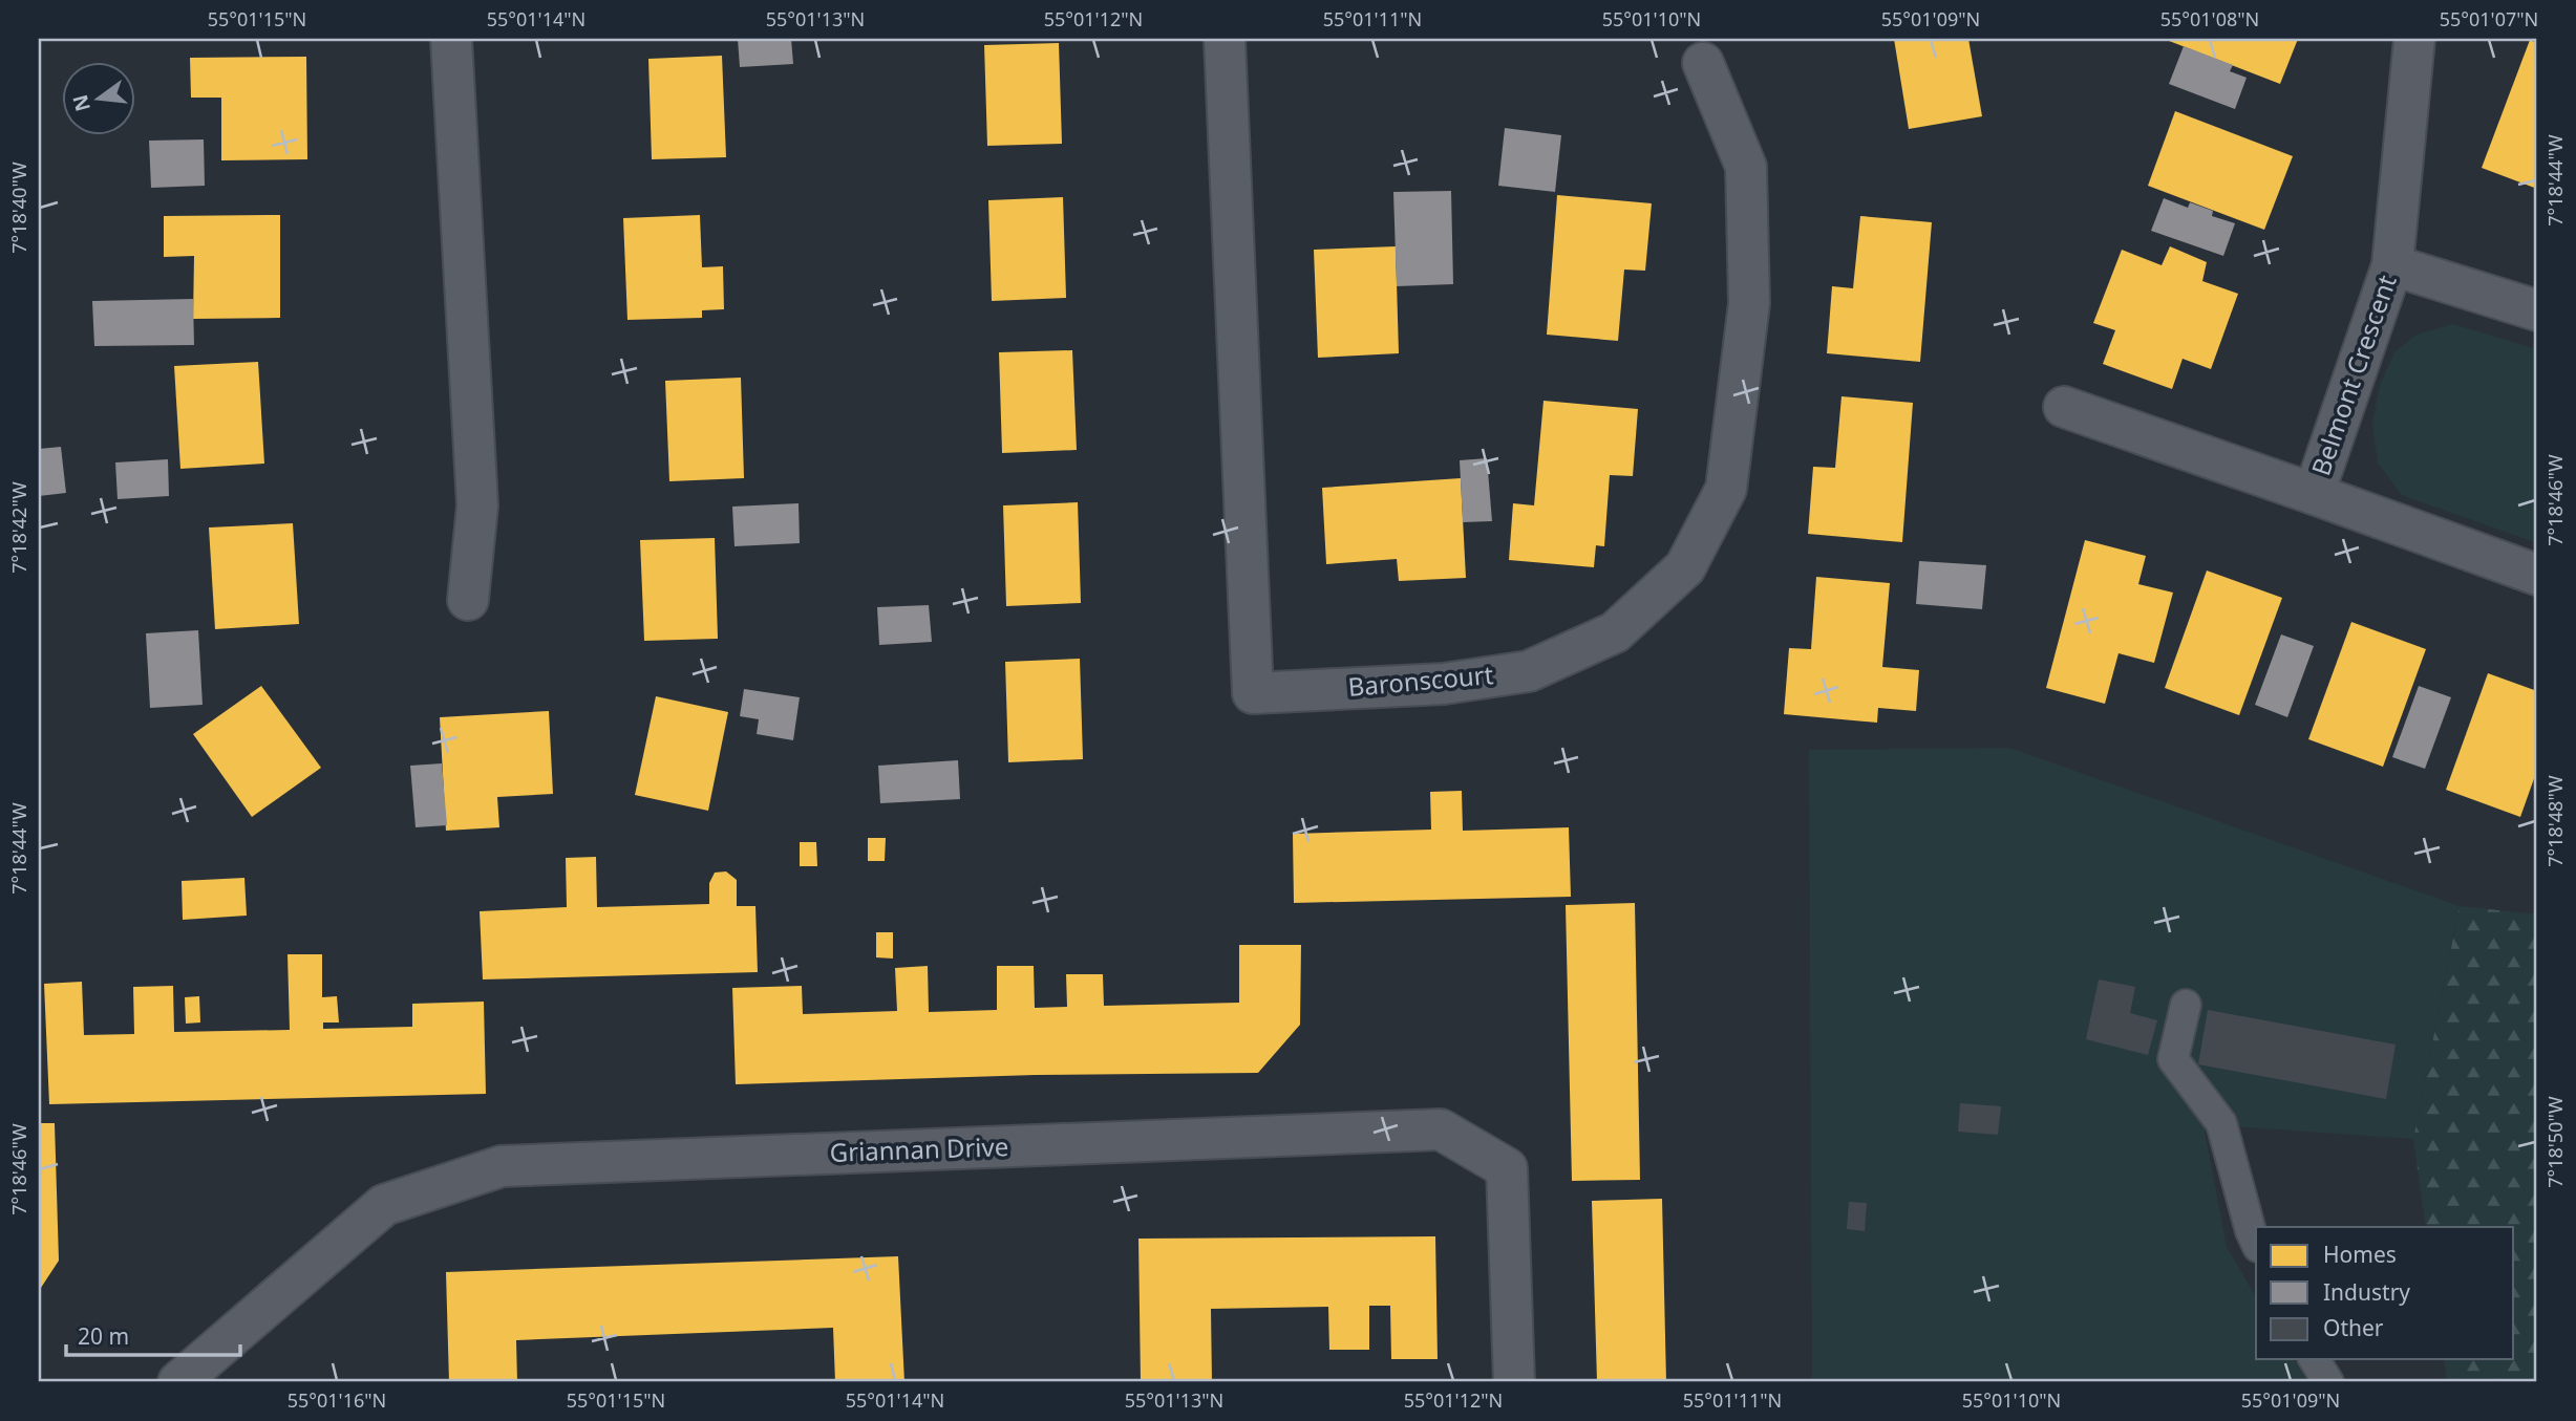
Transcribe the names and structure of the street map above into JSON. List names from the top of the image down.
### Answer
{
  "streets": {
    "street": ["Belmont Crescent", "Baronscourt", "Griannan Drive"]
  },
  "legend": ["Homes", "Industry", "Other"],
  "scale_bar": "20 m",
  "north": "left",
  "coordinates": [
    "55°01'15\"N",
    "55°01'14\"N",
    "55°01'13\"N",
    "55°01'12\"N",
    "55°01'11\"N",
    "55°01'10\"N",
    "55°01'09\"N",
    "55°01'08\"N",
    "55°01'07\"N",
    "7°18'44\"W",
    "7°18'40\"W",
    "7°18'46\"W",
    "7°18'42\"W",
    "7°18'48\"W",
    "7°18'50\"W",
    "55°01'16\"N"
  ]
}
